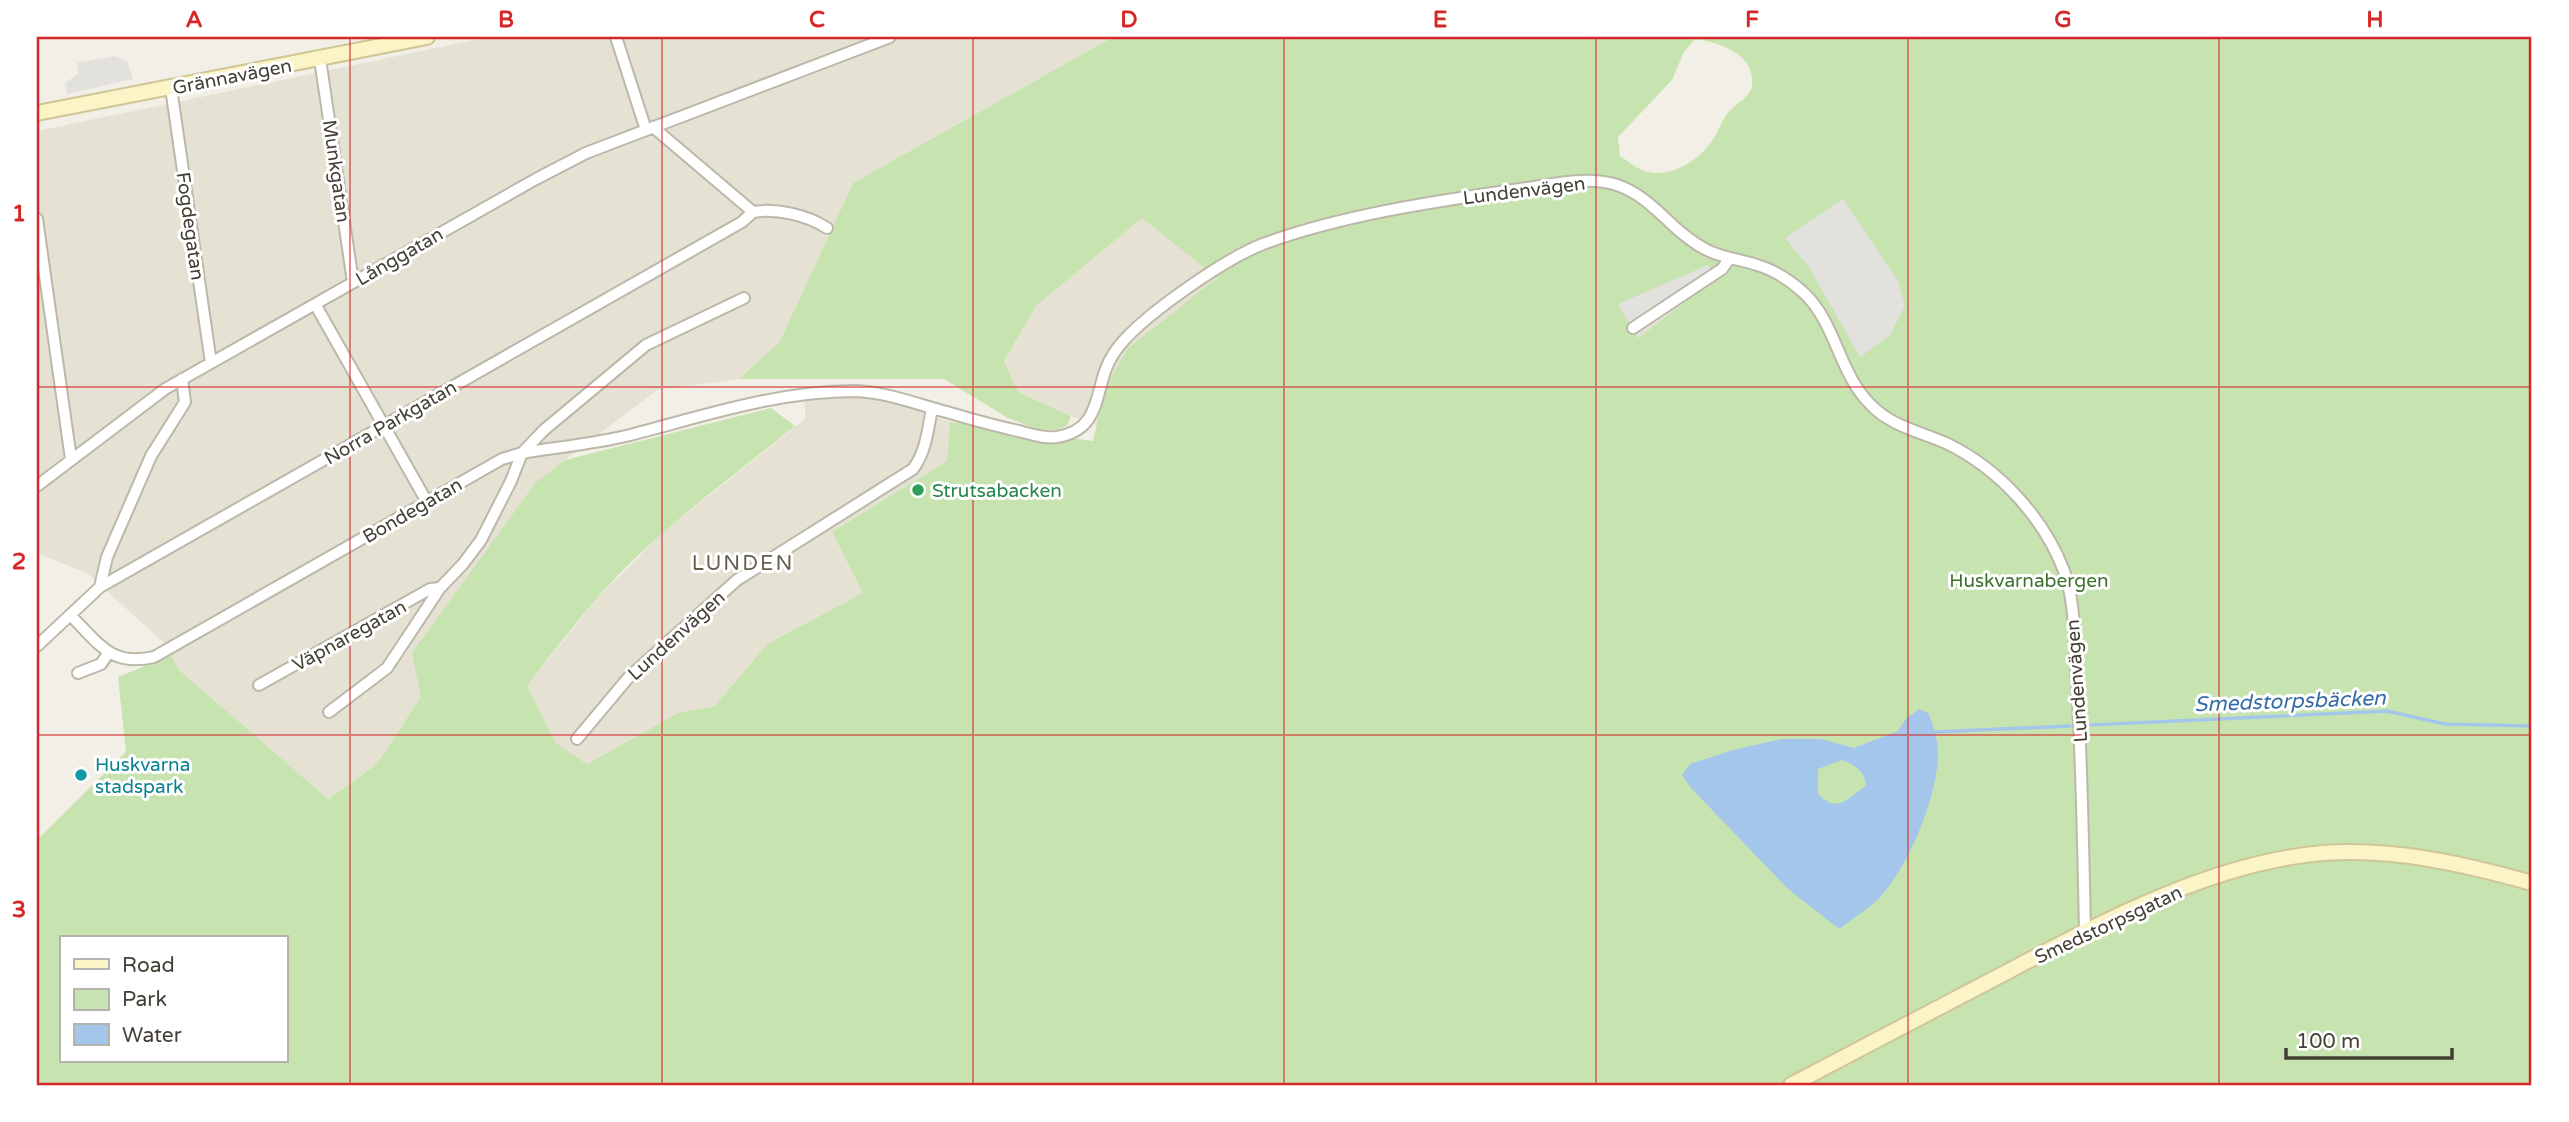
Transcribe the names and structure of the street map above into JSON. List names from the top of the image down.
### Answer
{
  "streets": {
    "street": [
      "Grännavägen",
      "Munkgatan",
      "Lundenvägen",
      "Fogdegatan",
      "Långgatan",
      "Norra Parkgatan",
      "Bondegatan",
      "Väpnaregatan",
      "Smedstorpsgatan"
    ]
  },
  "crossings": [
    ["Grännavägen", "Munkgatan"],
    ["Grännavägen", "Fogdegatan"],
    ["Munkgatan", "Långgatan"],
    ["Lundenvägen", "Bondegatan"],
    ["Lundenvägen", "Väpnaregatan"],
    ["Lundenvägen", "Smedstorpsgatan"],
    ["Fogdegatan", "Långgatan"],
    ["Bondegatan", "Väpnaregatan"]
  ],
  "districts": ["LUNDEN"],
  "water": ["Smedstorpsbäcken"],
  "parks": ["Huskvarnabergen"],
  "places": ["Strutsabacken", "Huskvarna stadspark"],
  "legend": ["Road", "Park", "Water"],
  "scale_bar": "100 m",
  "grid": {
    "columns": [
      "A",
      "B",
      "C",
      "D",
      "E",
      "F",
      "G",
      "H"
    ],
    "rows": ["1", "2", "3"]
  }
}
